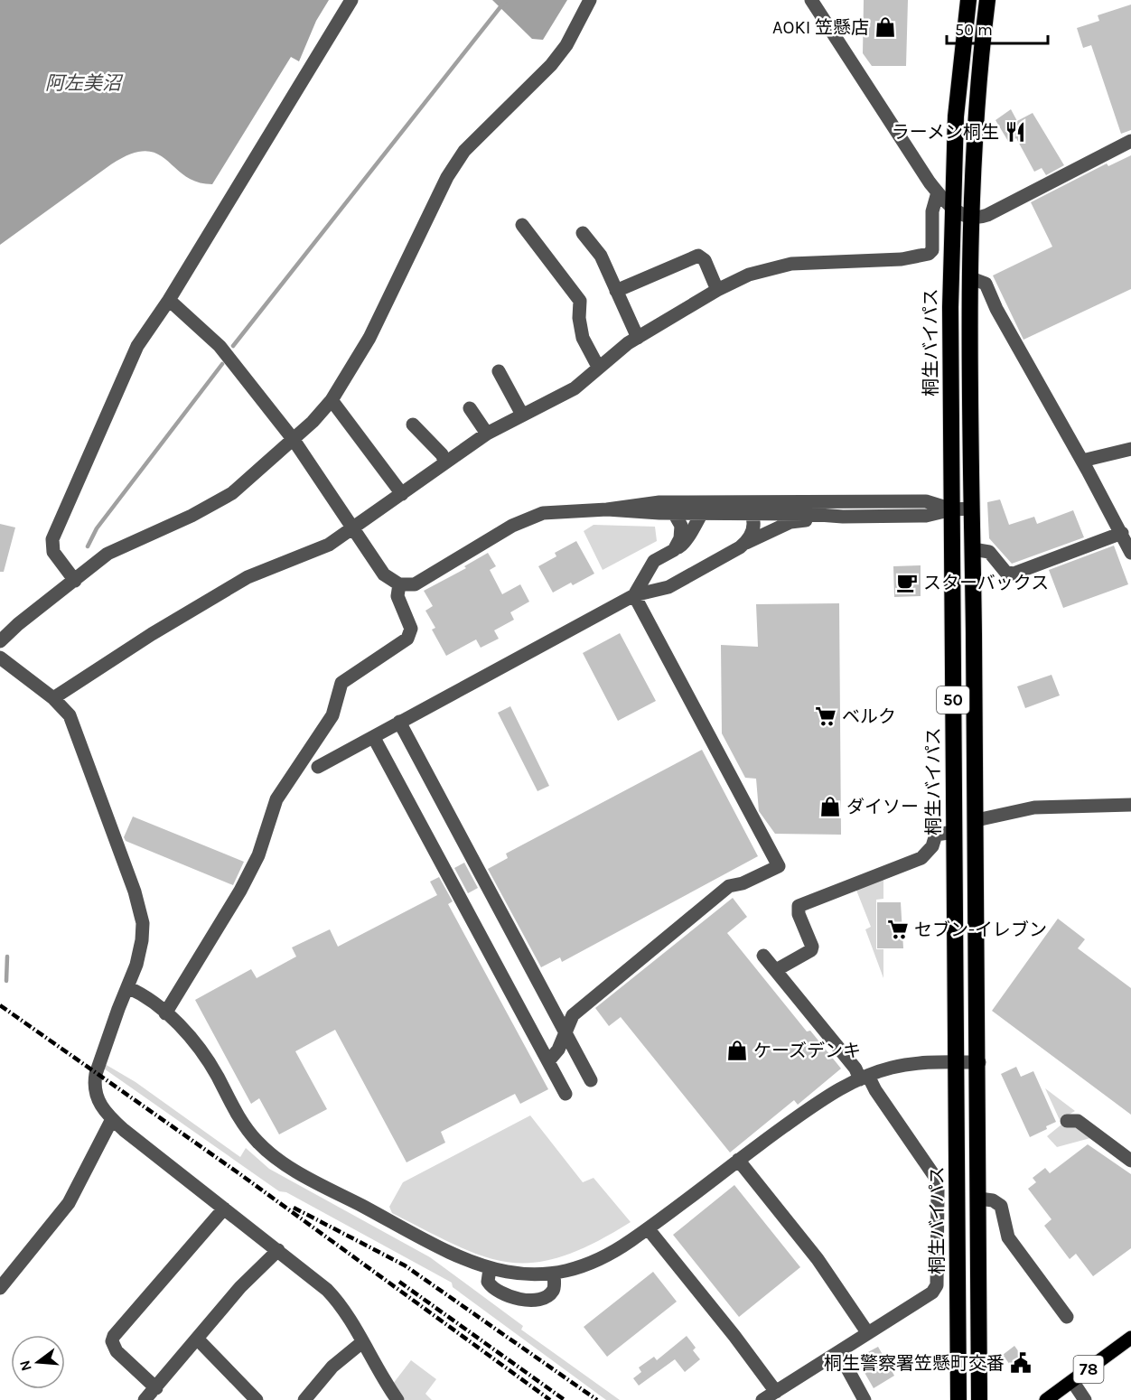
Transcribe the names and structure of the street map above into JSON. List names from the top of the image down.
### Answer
{
  "streets": {
    "highway": ["桐生バイパス", "50"],
    "main road": ["78"]
  },
  "water": ["阿左美沼"],
  "places": {
    "shop": ["AOKI 笠懸店", "ダイソー", "ケーズデンキ"],
    "restaurant": ["ラーメン桐生"],
    "cafe": ["スターバックス"],
    "supermarket": ["ベルク", "セブン-イレブン"],
    "public building": ["桐生警察署笠懸町交番"]
  },
  "scale_bar": "50 m",
  "north": "left"
}
